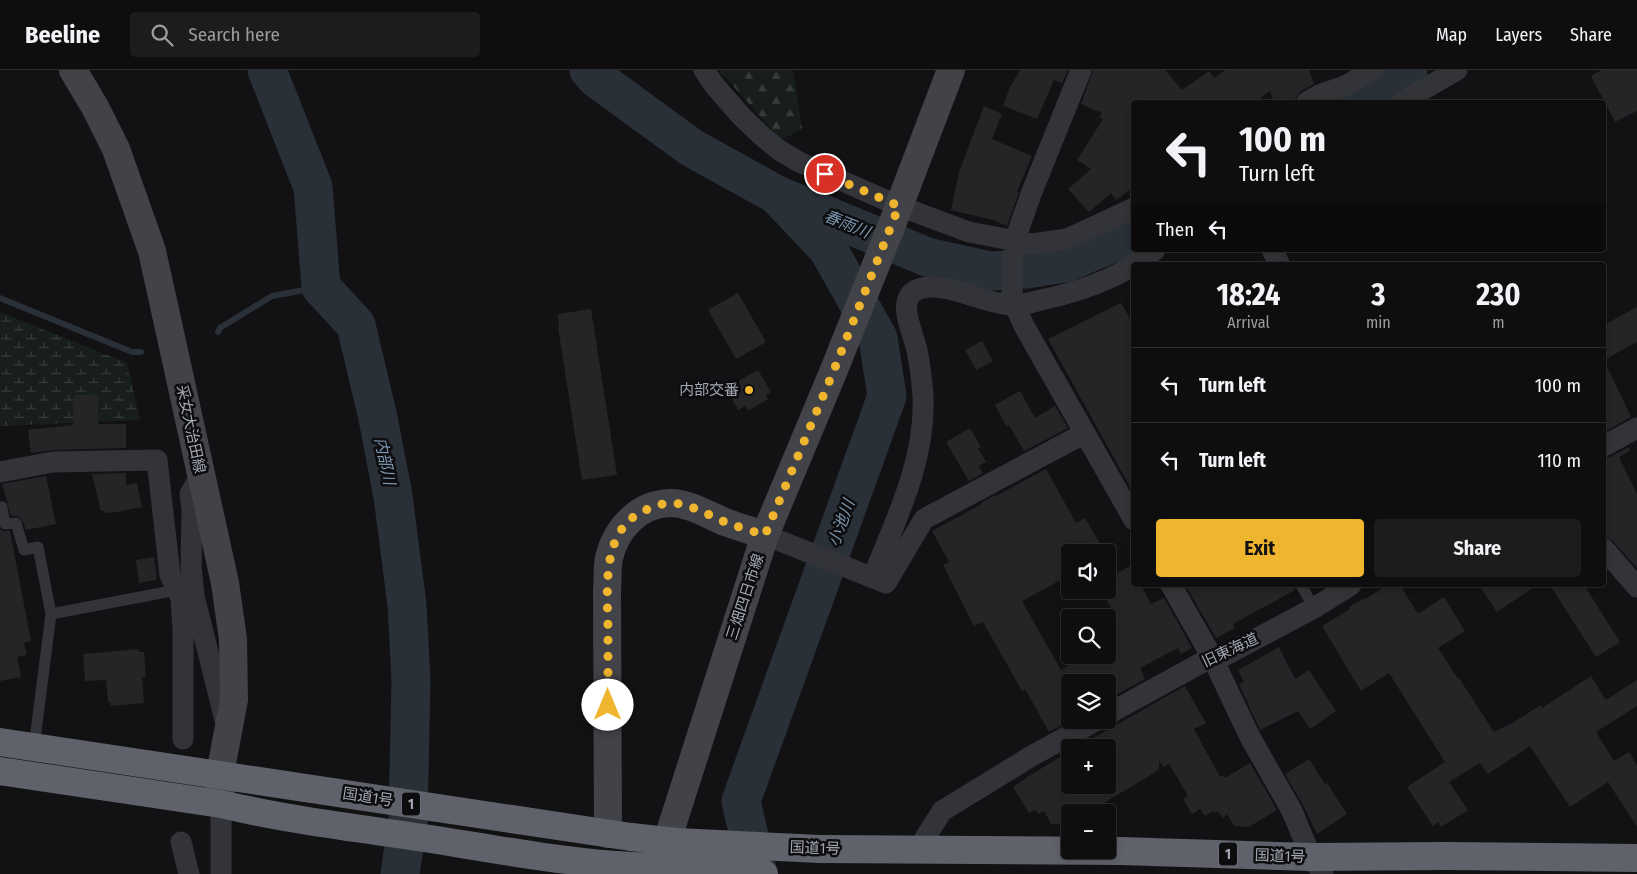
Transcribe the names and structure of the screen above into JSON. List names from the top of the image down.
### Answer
{
  "streets": {
    "highway": ["国道1号", "1"],
    "main road": ["采女大治田線", "三畑四日市線"],
    "street": ["旧東海道"]
  },
  "crossings": [
    ["采女大治田線", "国道1号"],
    ["采女大治田線", "1"],
    ["三畑四日市線", "国道1号"]
  ],
  "water": ["春雨川", "内部川", "小池川"],
  "places": ["内部交番"],
  "page": {
    "header": "Beeline",
    "search": "Search here",
    "nav": ["Map", "Layers", "Share"],
    "turn": ["100 m", "Turn left"],
    "then": "Then",
    "eta": [
      "18:24",
      "Arrival",
      "3",
      "min",
      "230",
      "m"
    ],
    "list": [
      {
        "name": "Turn left",
        "value": "100 m"
      },
      {
        "name": "Turn left",
        "value": "110 m"
      }
    ],
    "buttons": ["Exit", "Share"],
    "map_buttons": ["+", "−"]
  }
}
